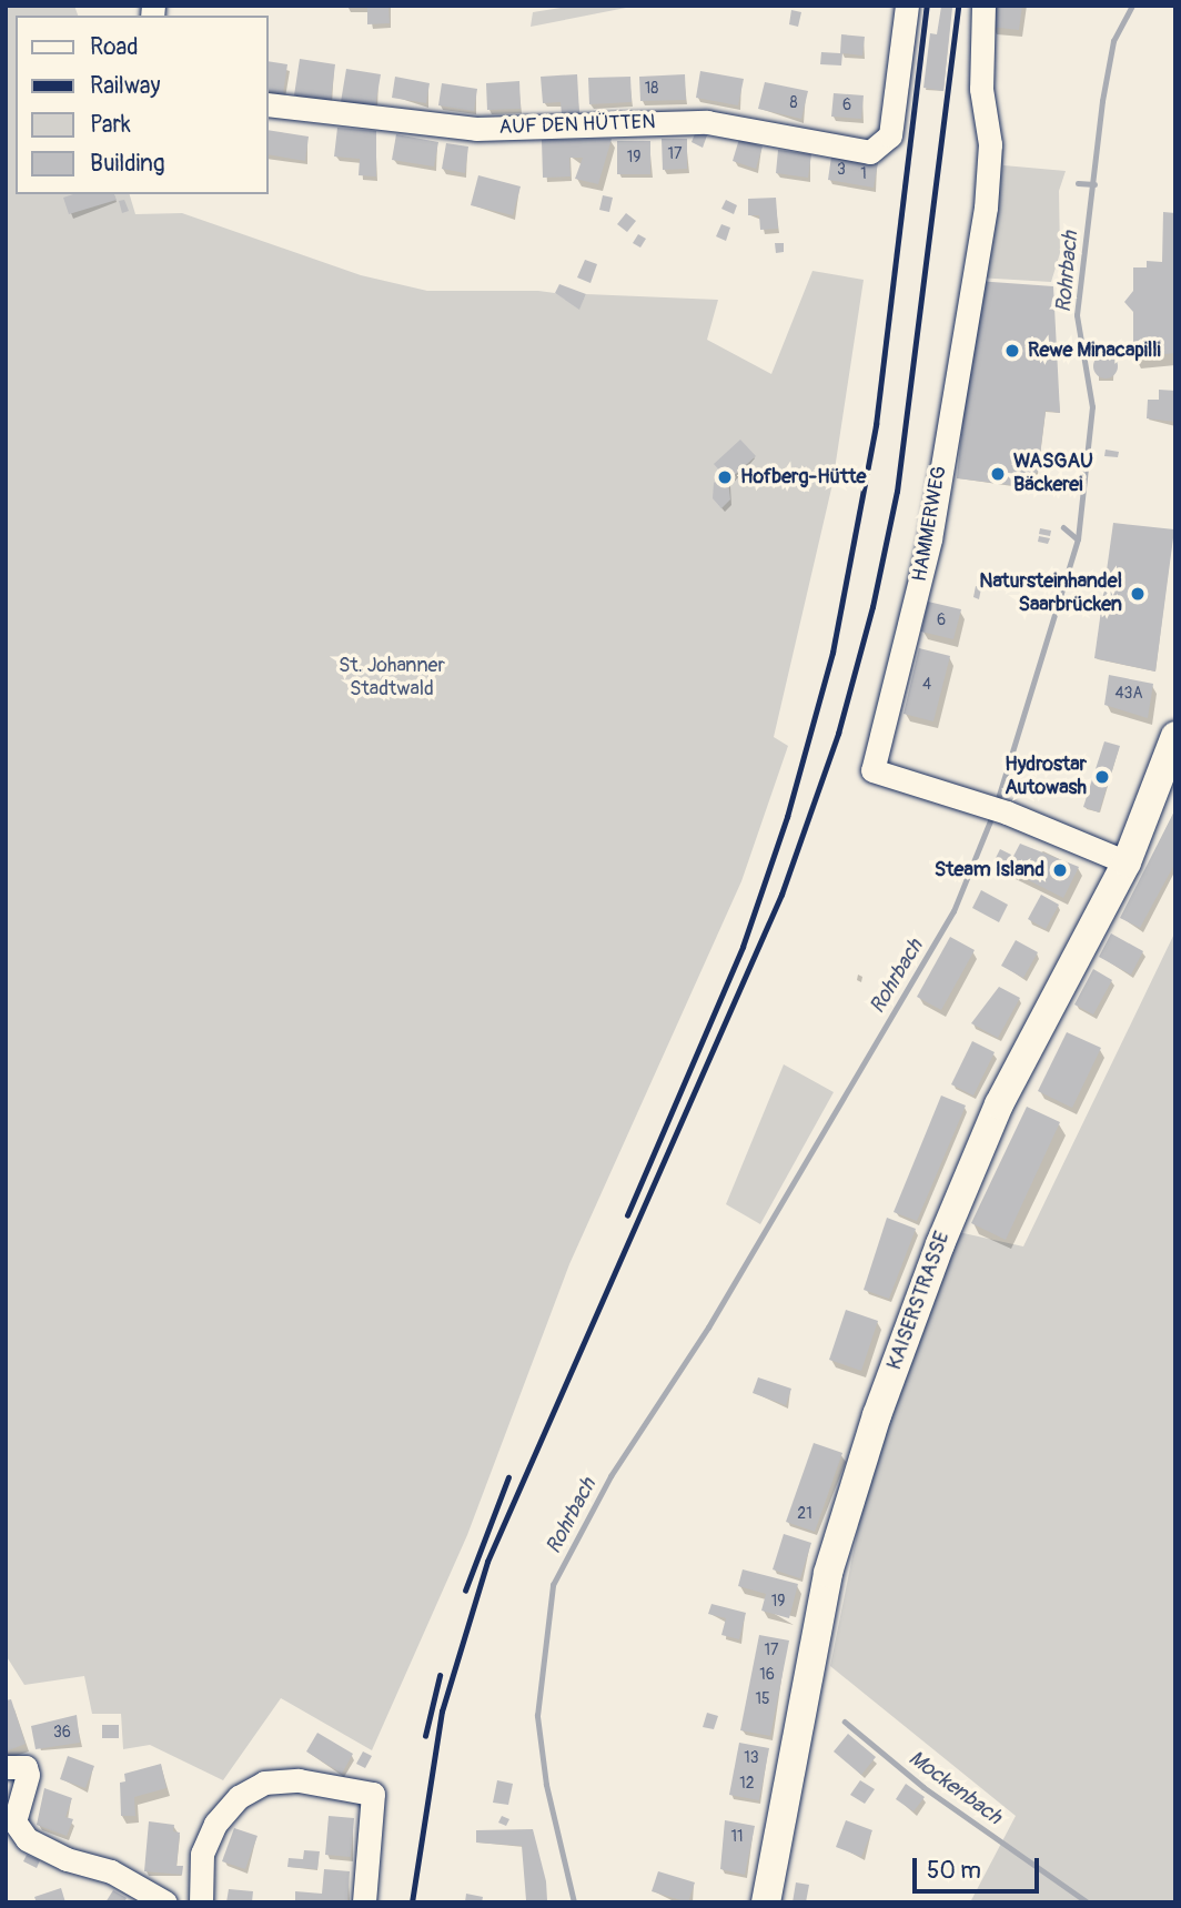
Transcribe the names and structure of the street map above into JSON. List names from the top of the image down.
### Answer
{
  "streets": {
    "main road": ["KAISERSTRASSE"],
    "street": ["AUF DEN HÜTTEN", "HAMMERWEG"]
  },
  "crossings": [
    ["HAMMERWEG", "KAISERSTRASSE"]
  ],
  "water": ["Rohrbach", "Mockenbach"],
  "parks": ["St. Johanner Stadtwald"],
  "places": [
    "Rewe Minacapilli",
    "WASGAU Bäckerei",
    "Hofberg-Hütte",
    "Natursteinhandel Saarbrücken",
    "Hydrostar Autowash",
    "Steam Island"
  ],
  "house_numbers": [
    "18",
    "8",
    "6",
    "17",
    "19",
    "3",
    "1",
    "6",
    "4",
    "43A",
    "21",
    "19",
    "17",
    "16",
    "15",
    "36",
    "13",
    "12",
    "11"
  ],
  "legend": [
    "Road",
    "Railway",
    "Park",
    "Building"
  ],
  "scale_bar": "50 m"
}
